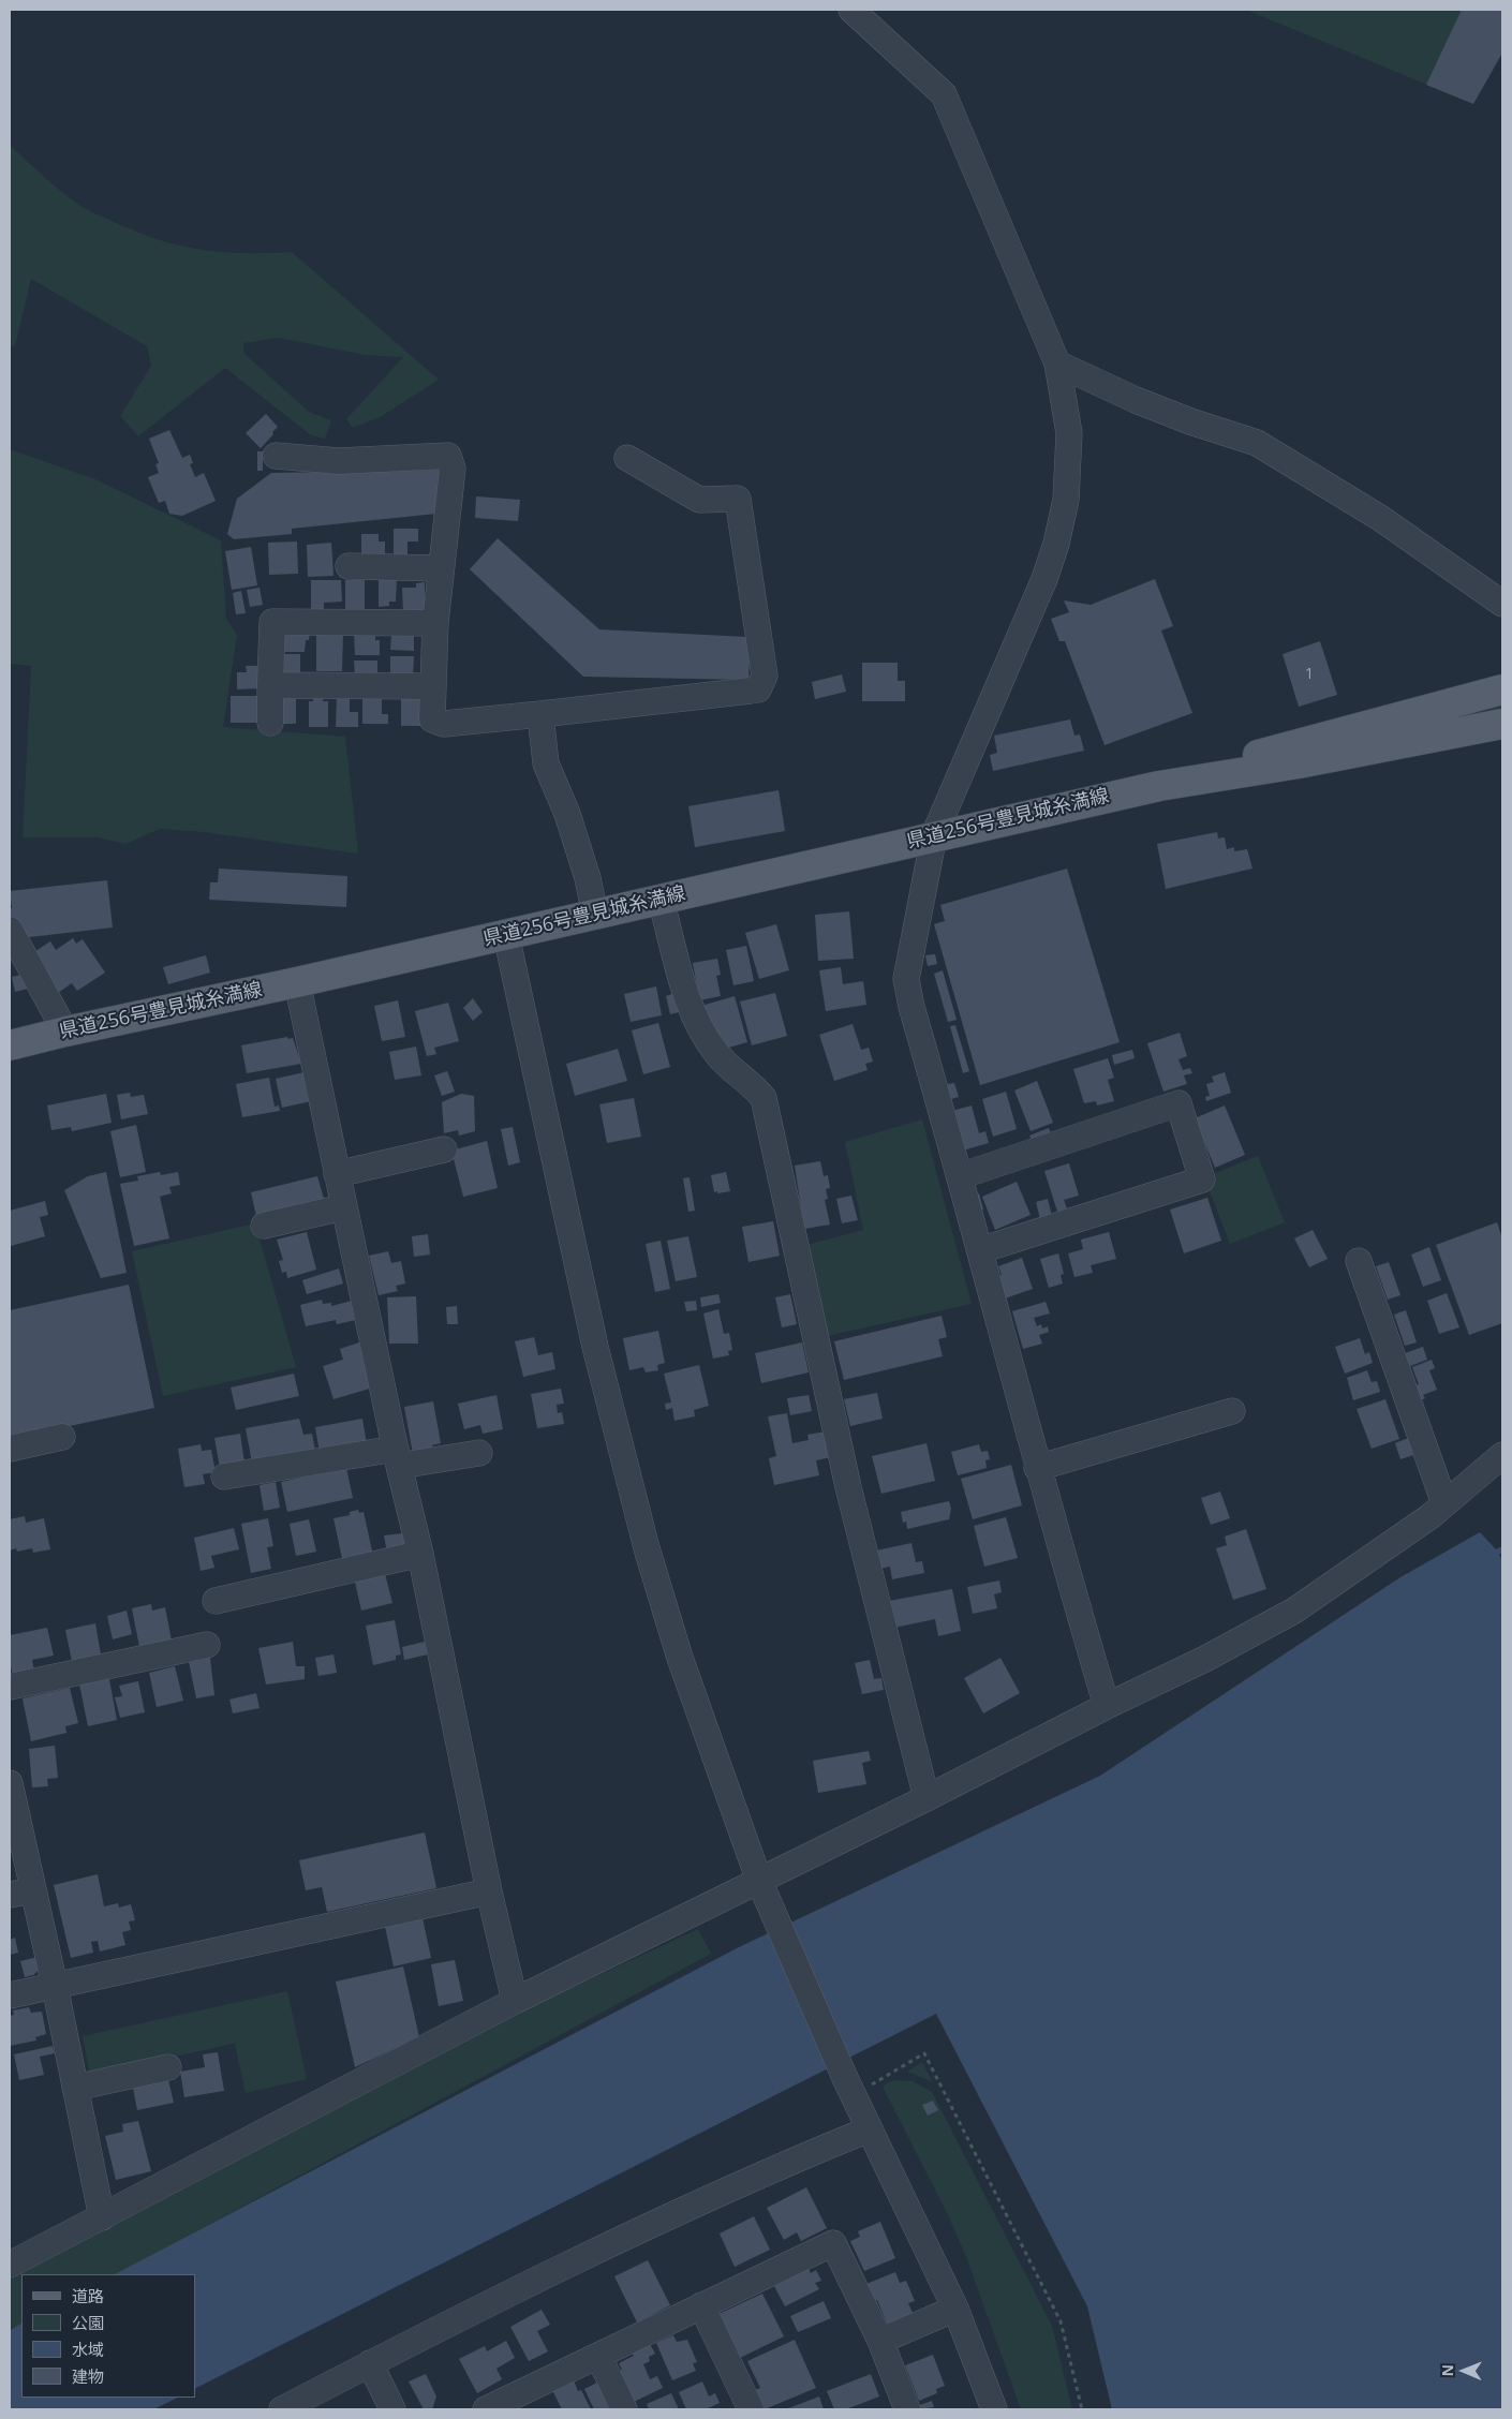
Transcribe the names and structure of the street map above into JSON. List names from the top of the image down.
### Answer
{
  "streets": {
    "main road": ["県道256号豊見城糸満線"]
  },
  "house_numbers": ["1"],
  "legend": [
    "道路",
    "公園",
    "水域",
    "建物"
  ],
  "north": "left"
}
